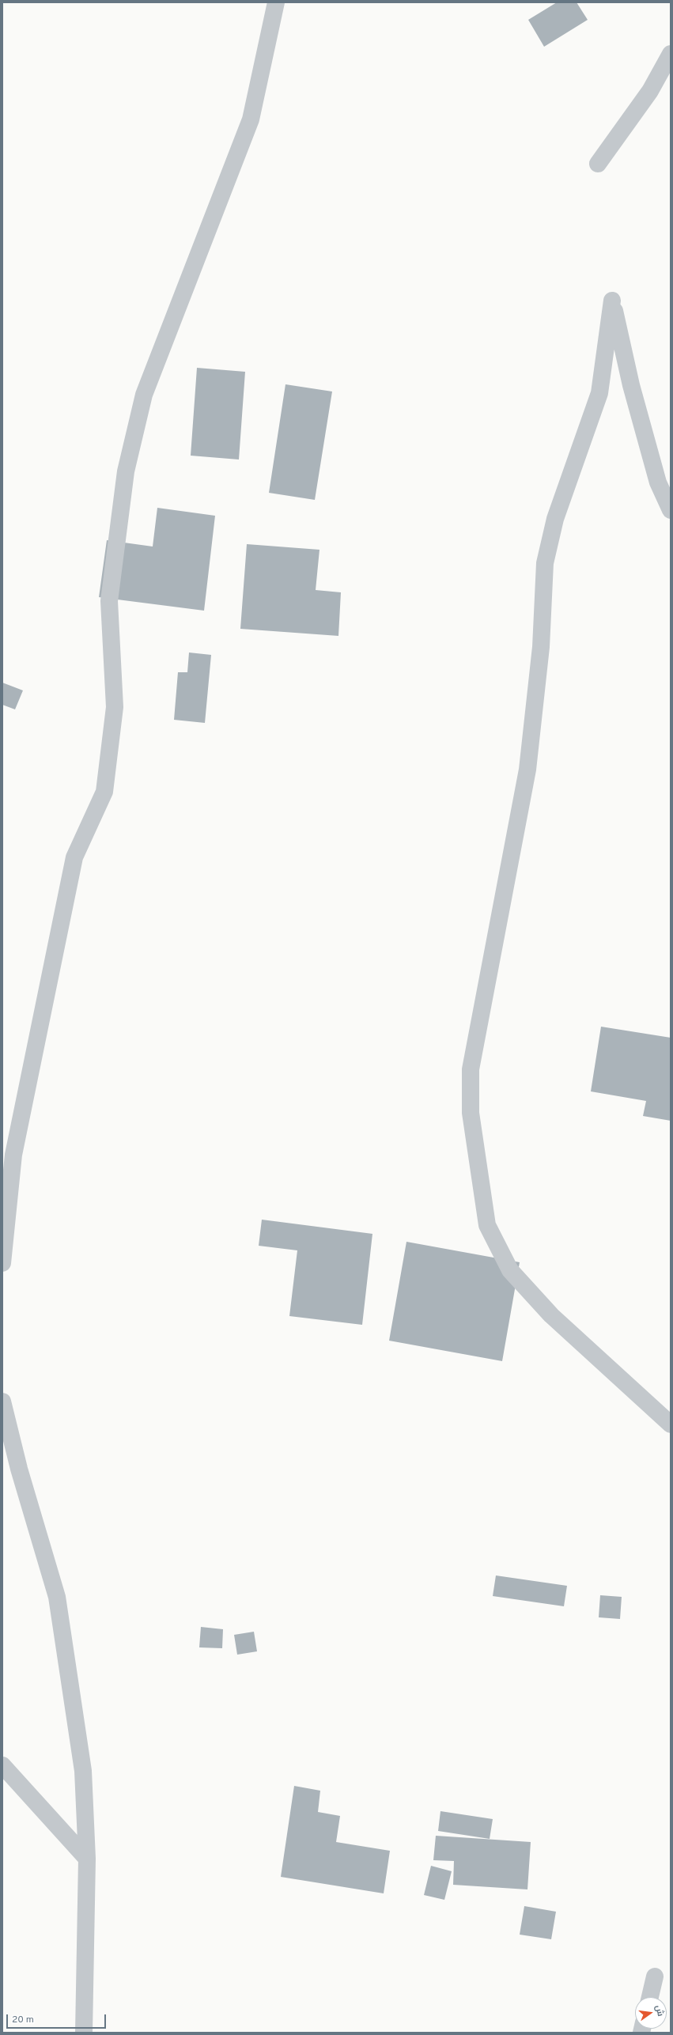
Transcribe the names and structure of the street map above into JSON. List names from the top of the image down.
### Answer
{
  "scale_bar": "20 m",
  "north": "right"
}
